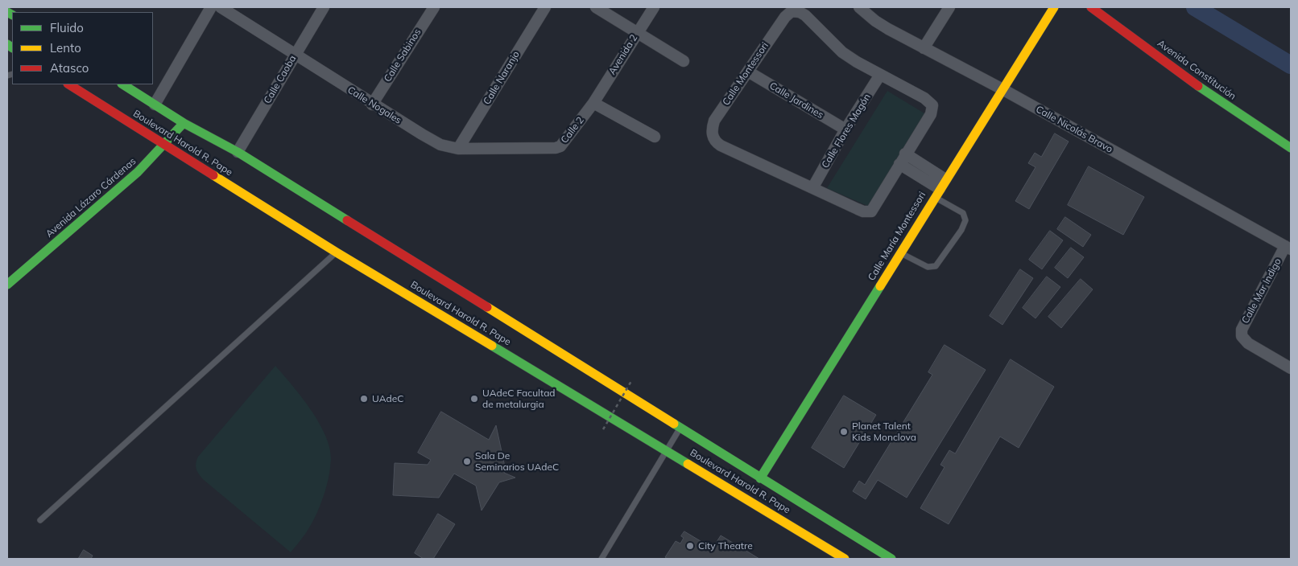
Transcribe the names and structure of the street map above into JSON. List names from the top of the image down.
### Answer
{
  "streets": {
    "main road": [
      "Avenida Constitución",
      "Boulevard Harold R. Pape",
      "Avenida Lázaro Cárdenas",
      "Calle María Montessori"
    ],
    "street": [
      "Avenida 2",
      "Calle Sabinos",
      "Calle Montessori",
      "Calle Naranjo",
      "Calle Caoba",
      "Calle Jardines",
      "Calle Nogales",
      "Calle Nicolás Bravo",
      "Calle 2",
      "Calle Flores Magón",
      "Calle Mar Indigo"
    ]
  },
  "crossings": [
    ["Avenida 2", "Calle 2"],
    ["Calle Sabinos", "Calle Nogales"],
    ["Calle Montessori", "Calle Jardines"],
    ["Calle Montessori", "Calle Flores Magón"],
    ["Calle Naranjo", "Calle Nogales"],
    ["Calle Caoba", "Calle Nogales"],
    ["Calle Caoba", "Boulevard Harold R. Pape"],
    ["Calle Jardines", "Calle Flores Magón"],
    ["Calle Nogales", "Calle 2"],
    ["Calle Nicolás Bravo", "Calle María Montessori"],
    ["Calle Nicolás Bravo", "Calle Mar Indigo"],
    ["Boulevard Harold R. Pape", "Avenida Lázaro Cárdenas"],
    ["Boulevard Harold R. Pape", "Calle María Montessori"]
  ],
  "places": [
    "UAdeC",
    "UAdeC Facultad de metalurgia",
    "Planet Talent Kids Monclova",
    "Sala De Seminarios UAdeC",
    "City Theatre"
  ],
  "legend": ["Fluido", "Lento", "Atasco"]
}
